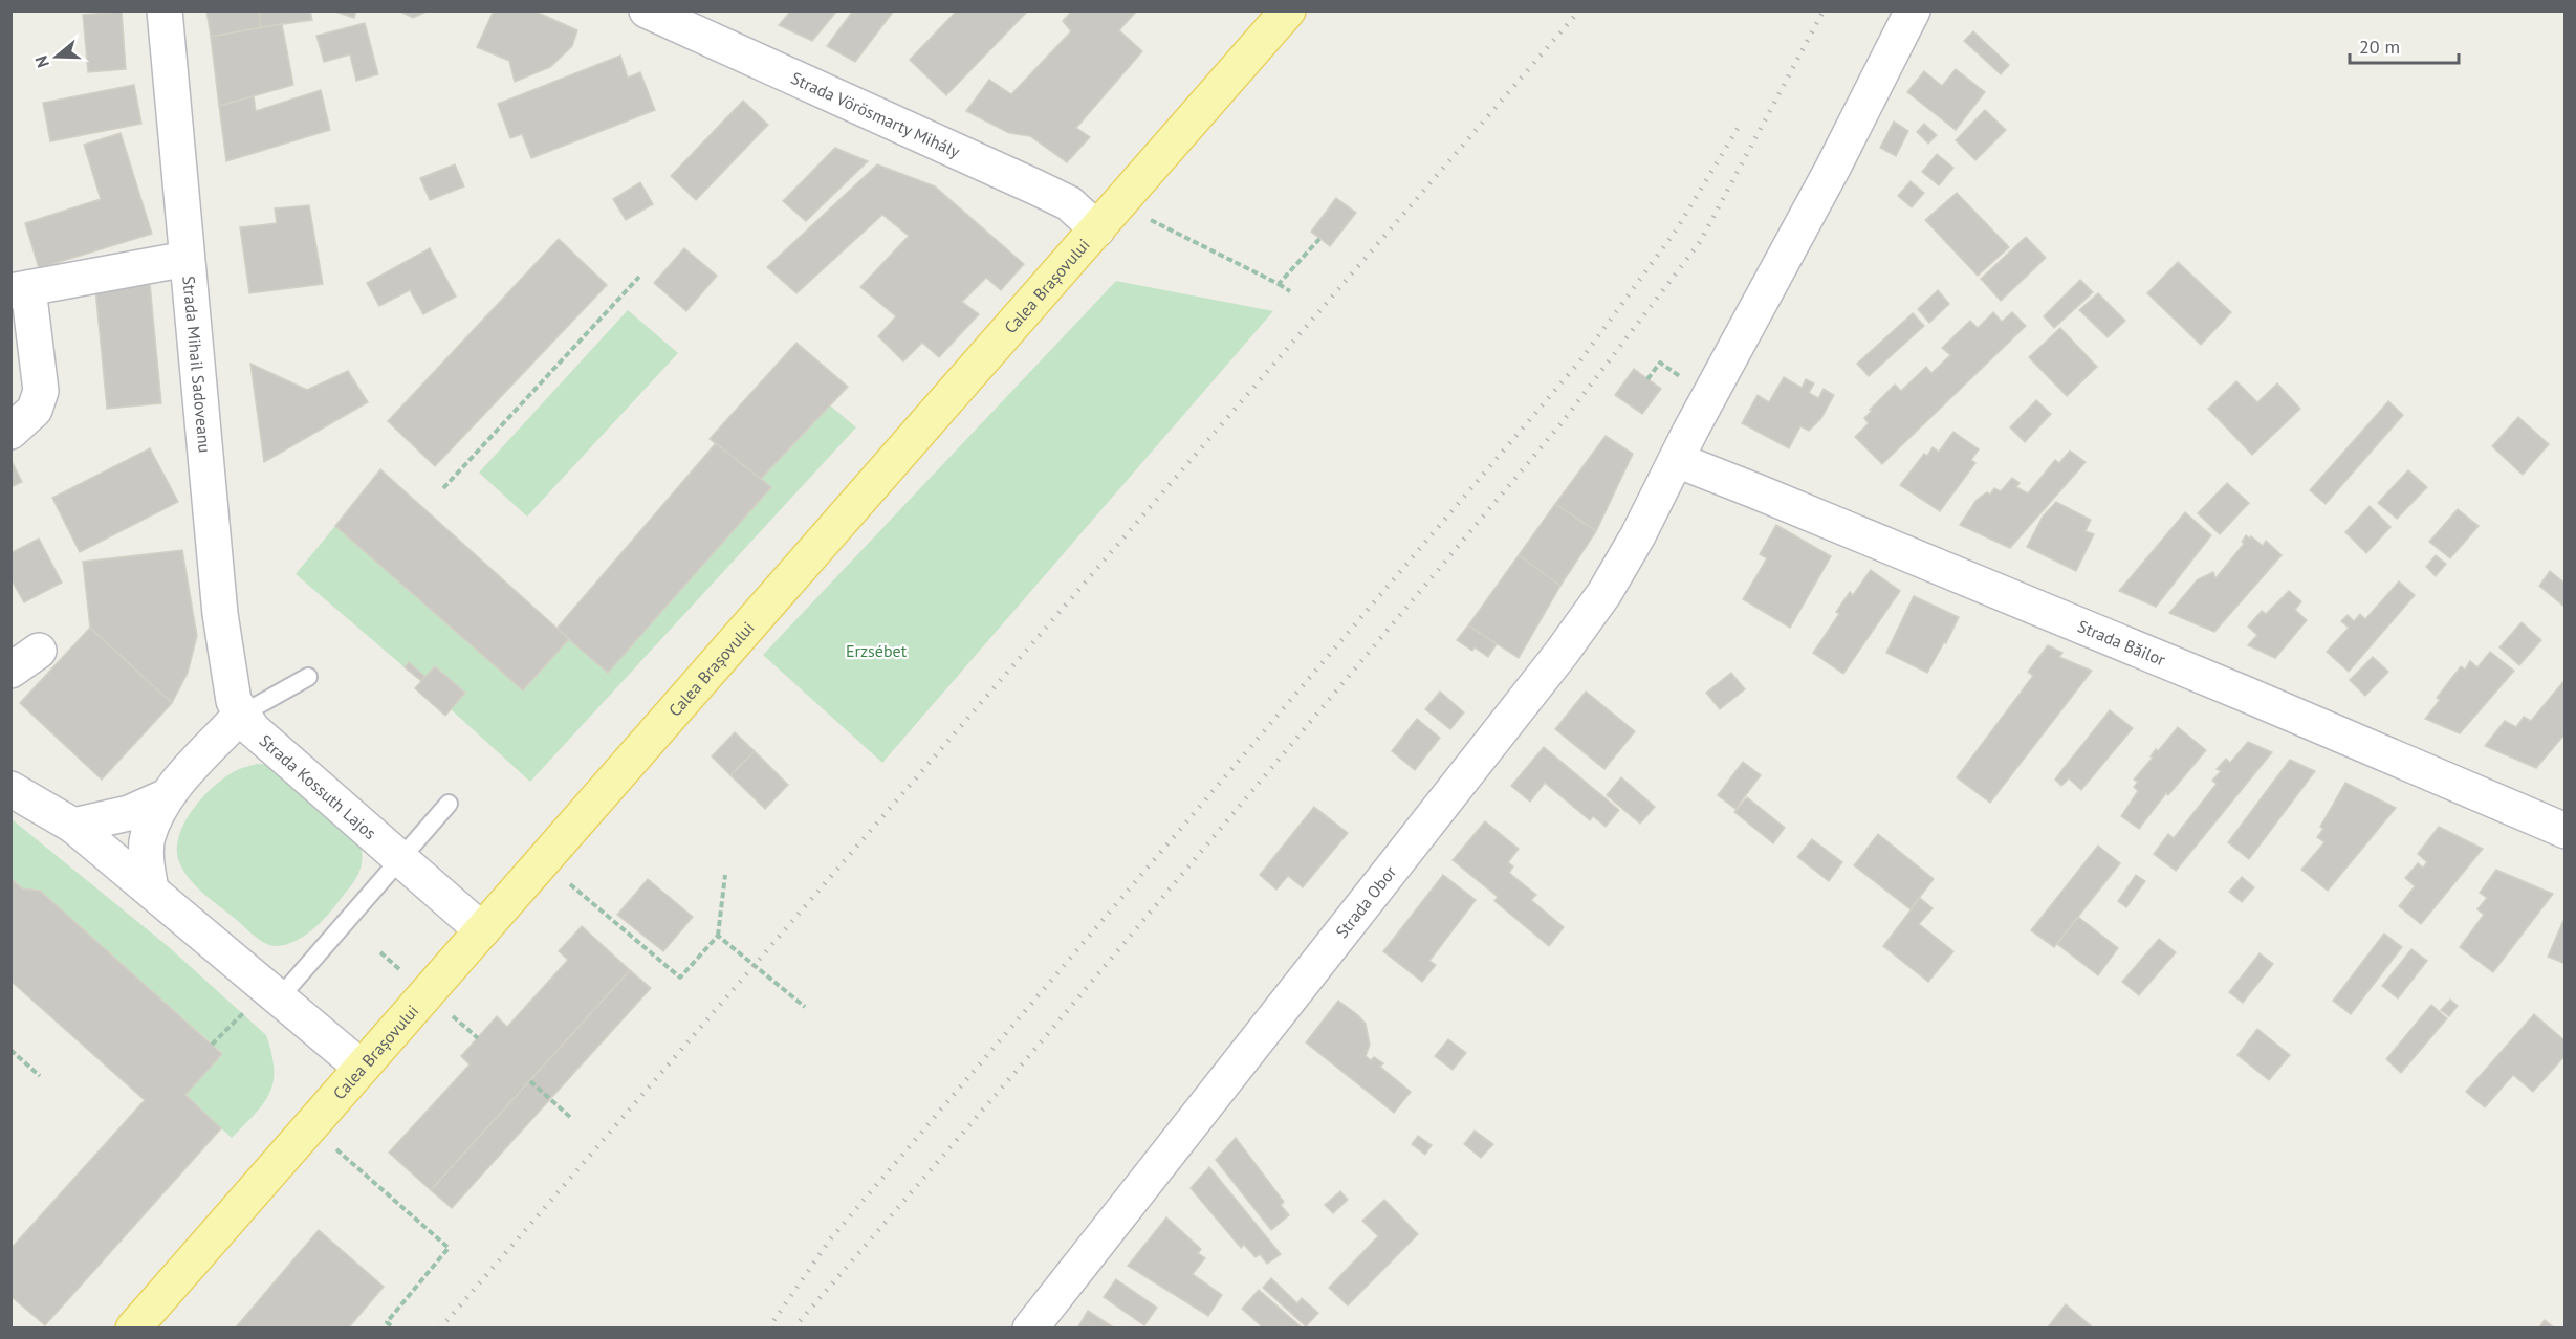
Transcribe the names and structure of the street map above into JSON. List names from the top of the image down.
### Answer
{
  "streets": {
    "main road": ["Calea Brașovului"],
    "street": [
      "Strada Vörösmarty Mihály",
      "Strada Mihail Sadoveanu",
      "Strada Băilor",
      "Strada Kossuth Lajos",
      "Strada Obor"
    ]
  },
  "crossings": [
    ["Strada Vörösmarty Mihály", "Calea Brașovului"],
    ["Calea Brașovului", "Strada Kossuth Lajos"],
    ["Strada Mihail Sadoveanu", "Strada Kossuth Lajos"],
    ["Strada Băilor", "Strada Obor"]
  ],
  "parks": ["Erzsébet"],
  "scale_bar": "20 m",
  "north": "left"
}
